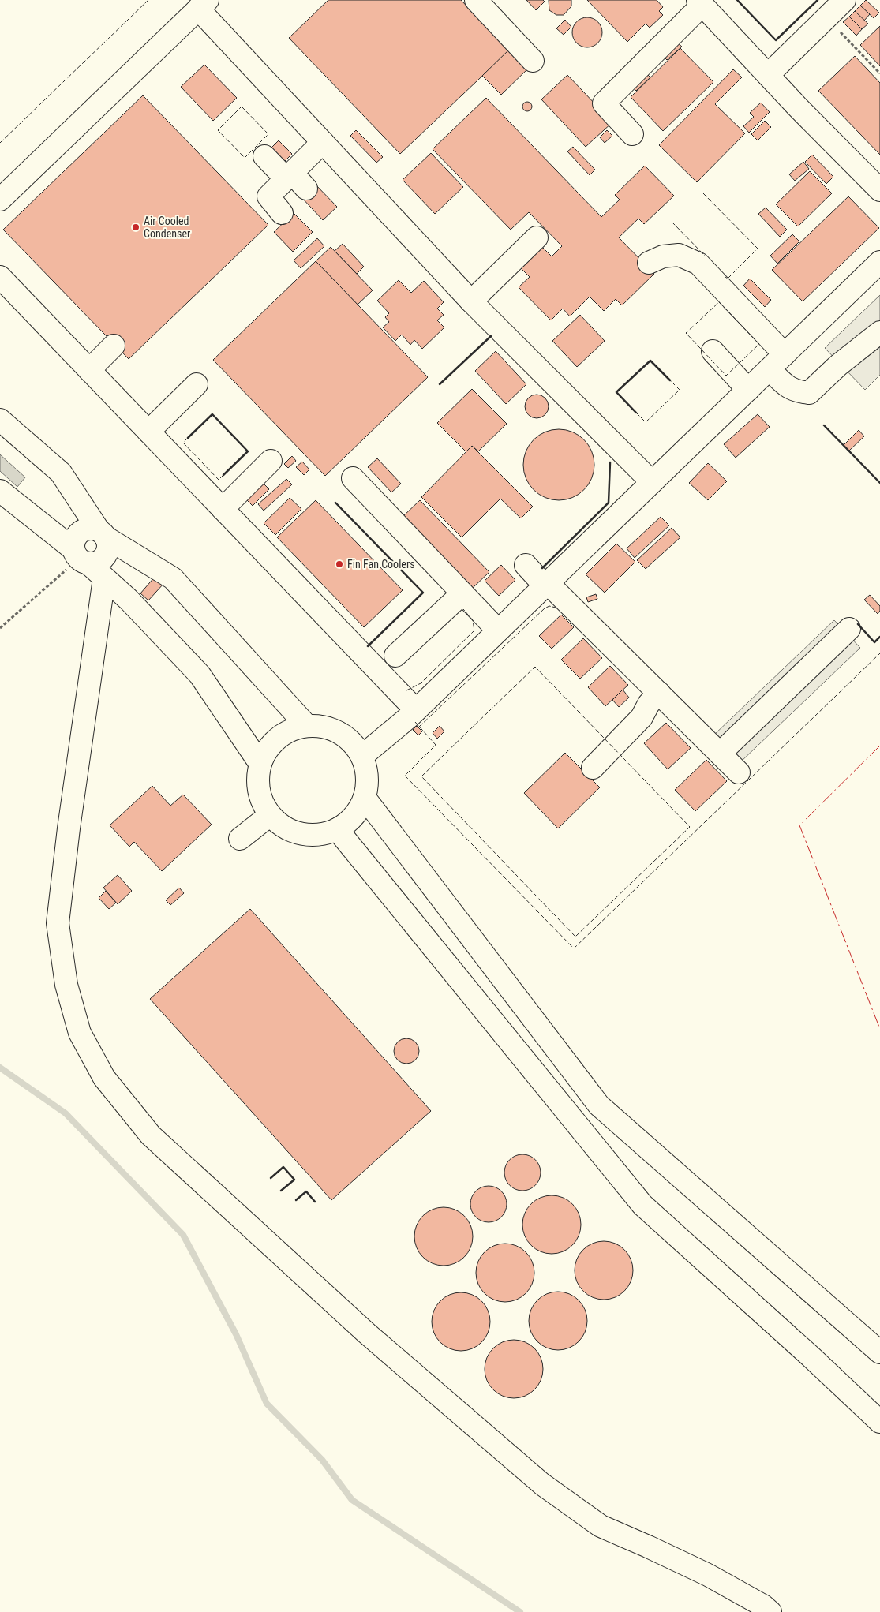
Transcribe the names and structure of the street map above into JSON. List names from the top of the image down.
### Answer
{
  "places": ["Air Cooled Condenser", "Fin Fan Coolers"]
}
